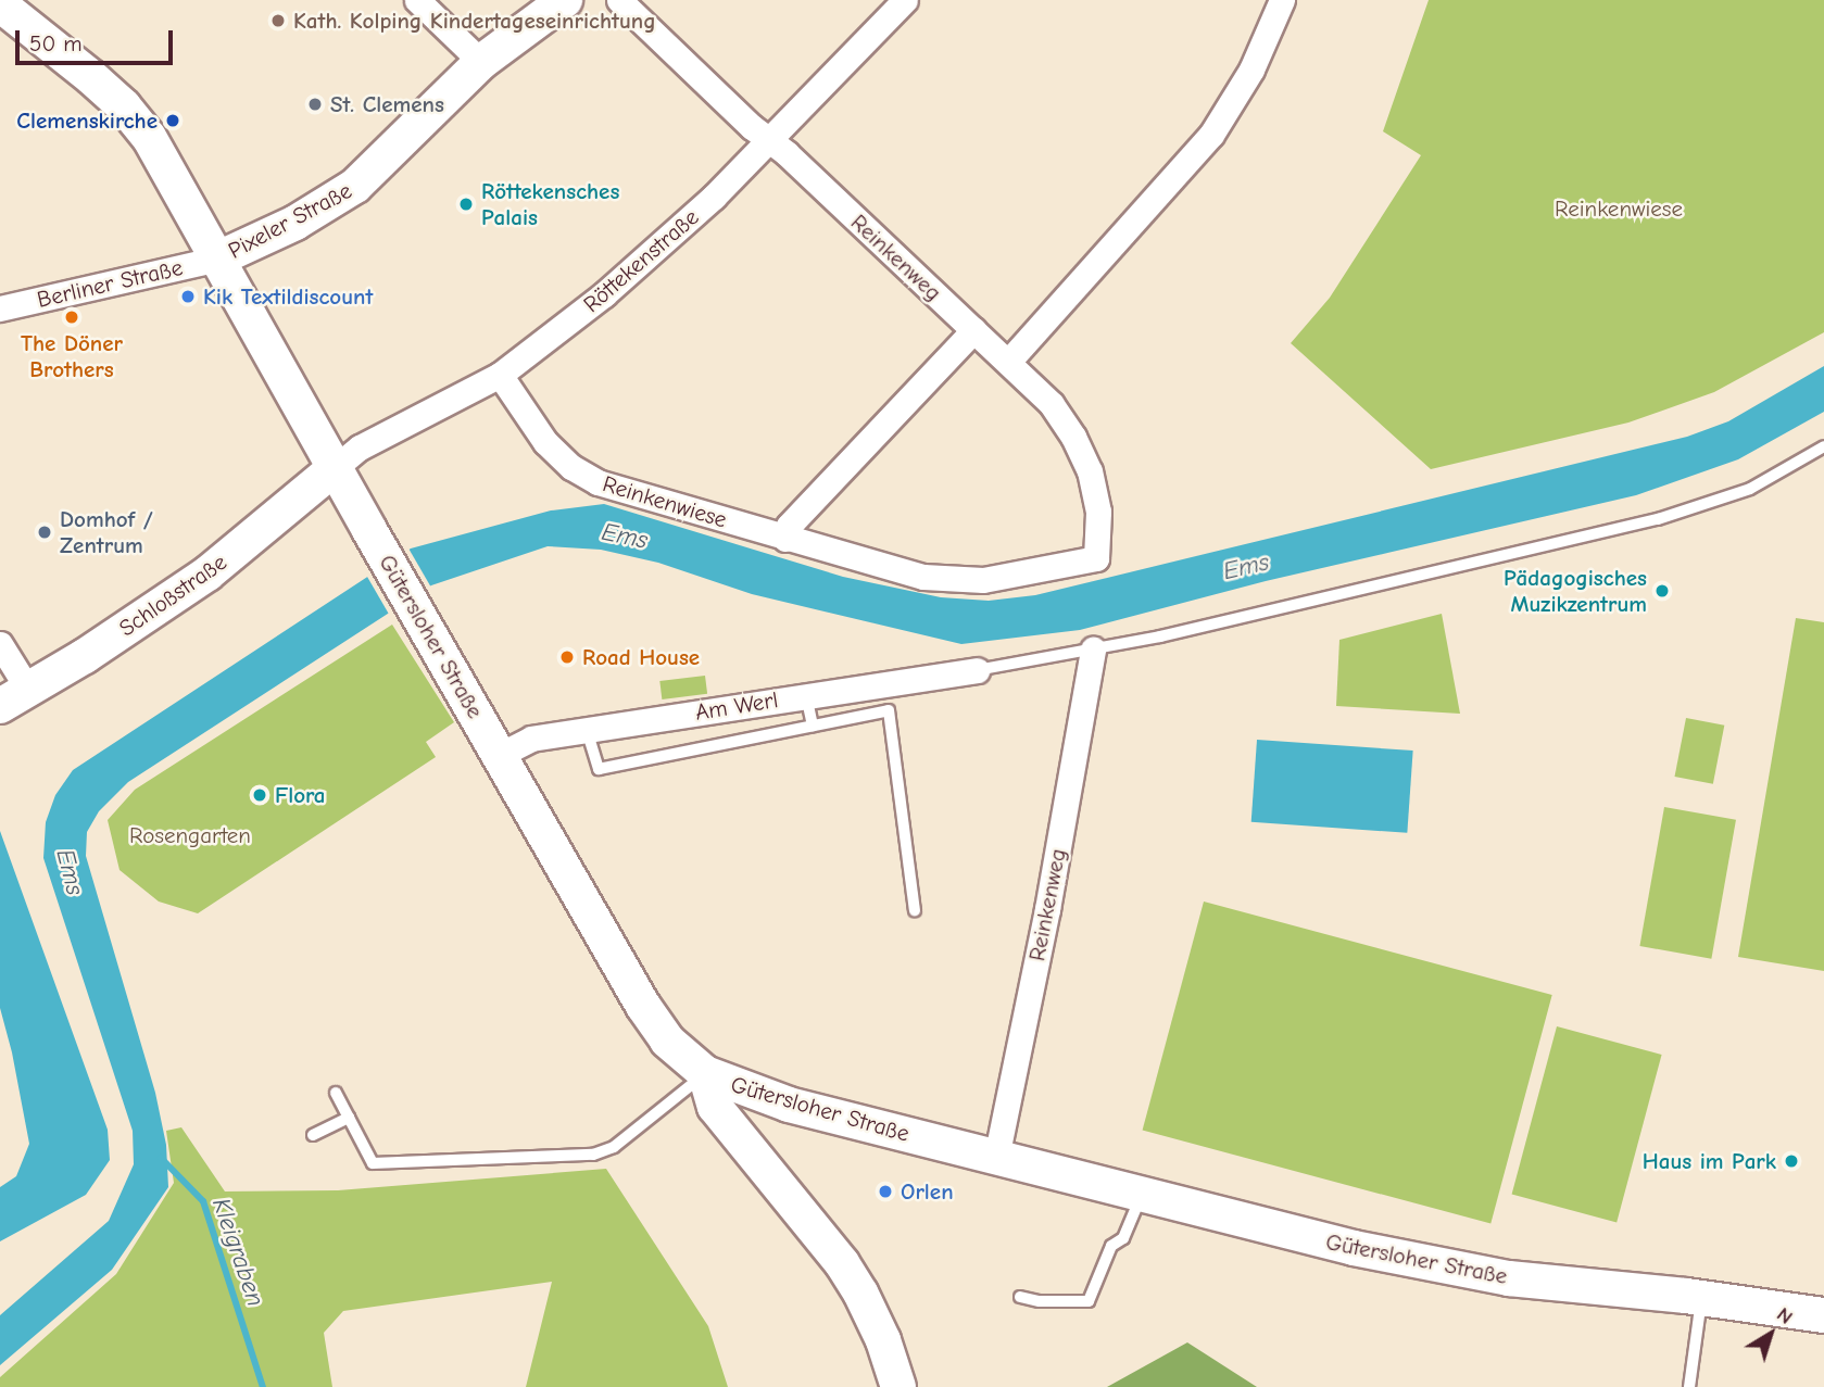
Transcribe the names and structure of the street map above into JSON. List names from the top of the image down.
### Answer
{
  "streets": {
    "main road": ["Pixeler Straße", "Schloßstraße", "Gütersloher Straße"],
    "street": [
      "Reinkenweg",
      "Röttekenstraße",
      "Berliner Straße",
      "Reinkenwiese",
      "Am Werl"
    ]
  },
  "crossings": [
    ["Pixeler Straße", "Berliner Straße"],
    ["Pixeler Straße", "Gütersloher Straße"],
    ["Reinkenweg", "Röttekenstraße"],
    ["Reinkenweg", "Reinkenwiese"],
    ["Reinkenweg", "Gütersloher Straße"],
    ["Röttekenstraße", "Reinkenwiese"],
    ["Röttekenstraße", "Schloßstraße"],
    ["Röttekenstraße", "Gütersloher Straße"],
    ["Berliner Straße", "Gütersloher Straße"],
    ["Schloßstraße", "Gütersloher Straße"],
    ["Gütersloher Straße", "Am Werl"]
  ],
  "water": ["Ems", "Kleigraben"],
  "parks": ["Reinkenwiese", "Rosengarten"],
  "places": [
    "Kath. Kolping Kindertageseinrichtung",
    "St. Clemens",
    "Clemenskirche",
    "Röttekensches Palais",
    "Kik Textildiscount",
    "The Döner Brothers",
    "Domhof / Zentrum",
    "Pädagogisches Muzikzentrum",
    "Road House",
    "Flora",
    "Haus im Park",
    "Orlen"
  ],
  "scale_bar": "50 m",
  "north": "top right"
}
